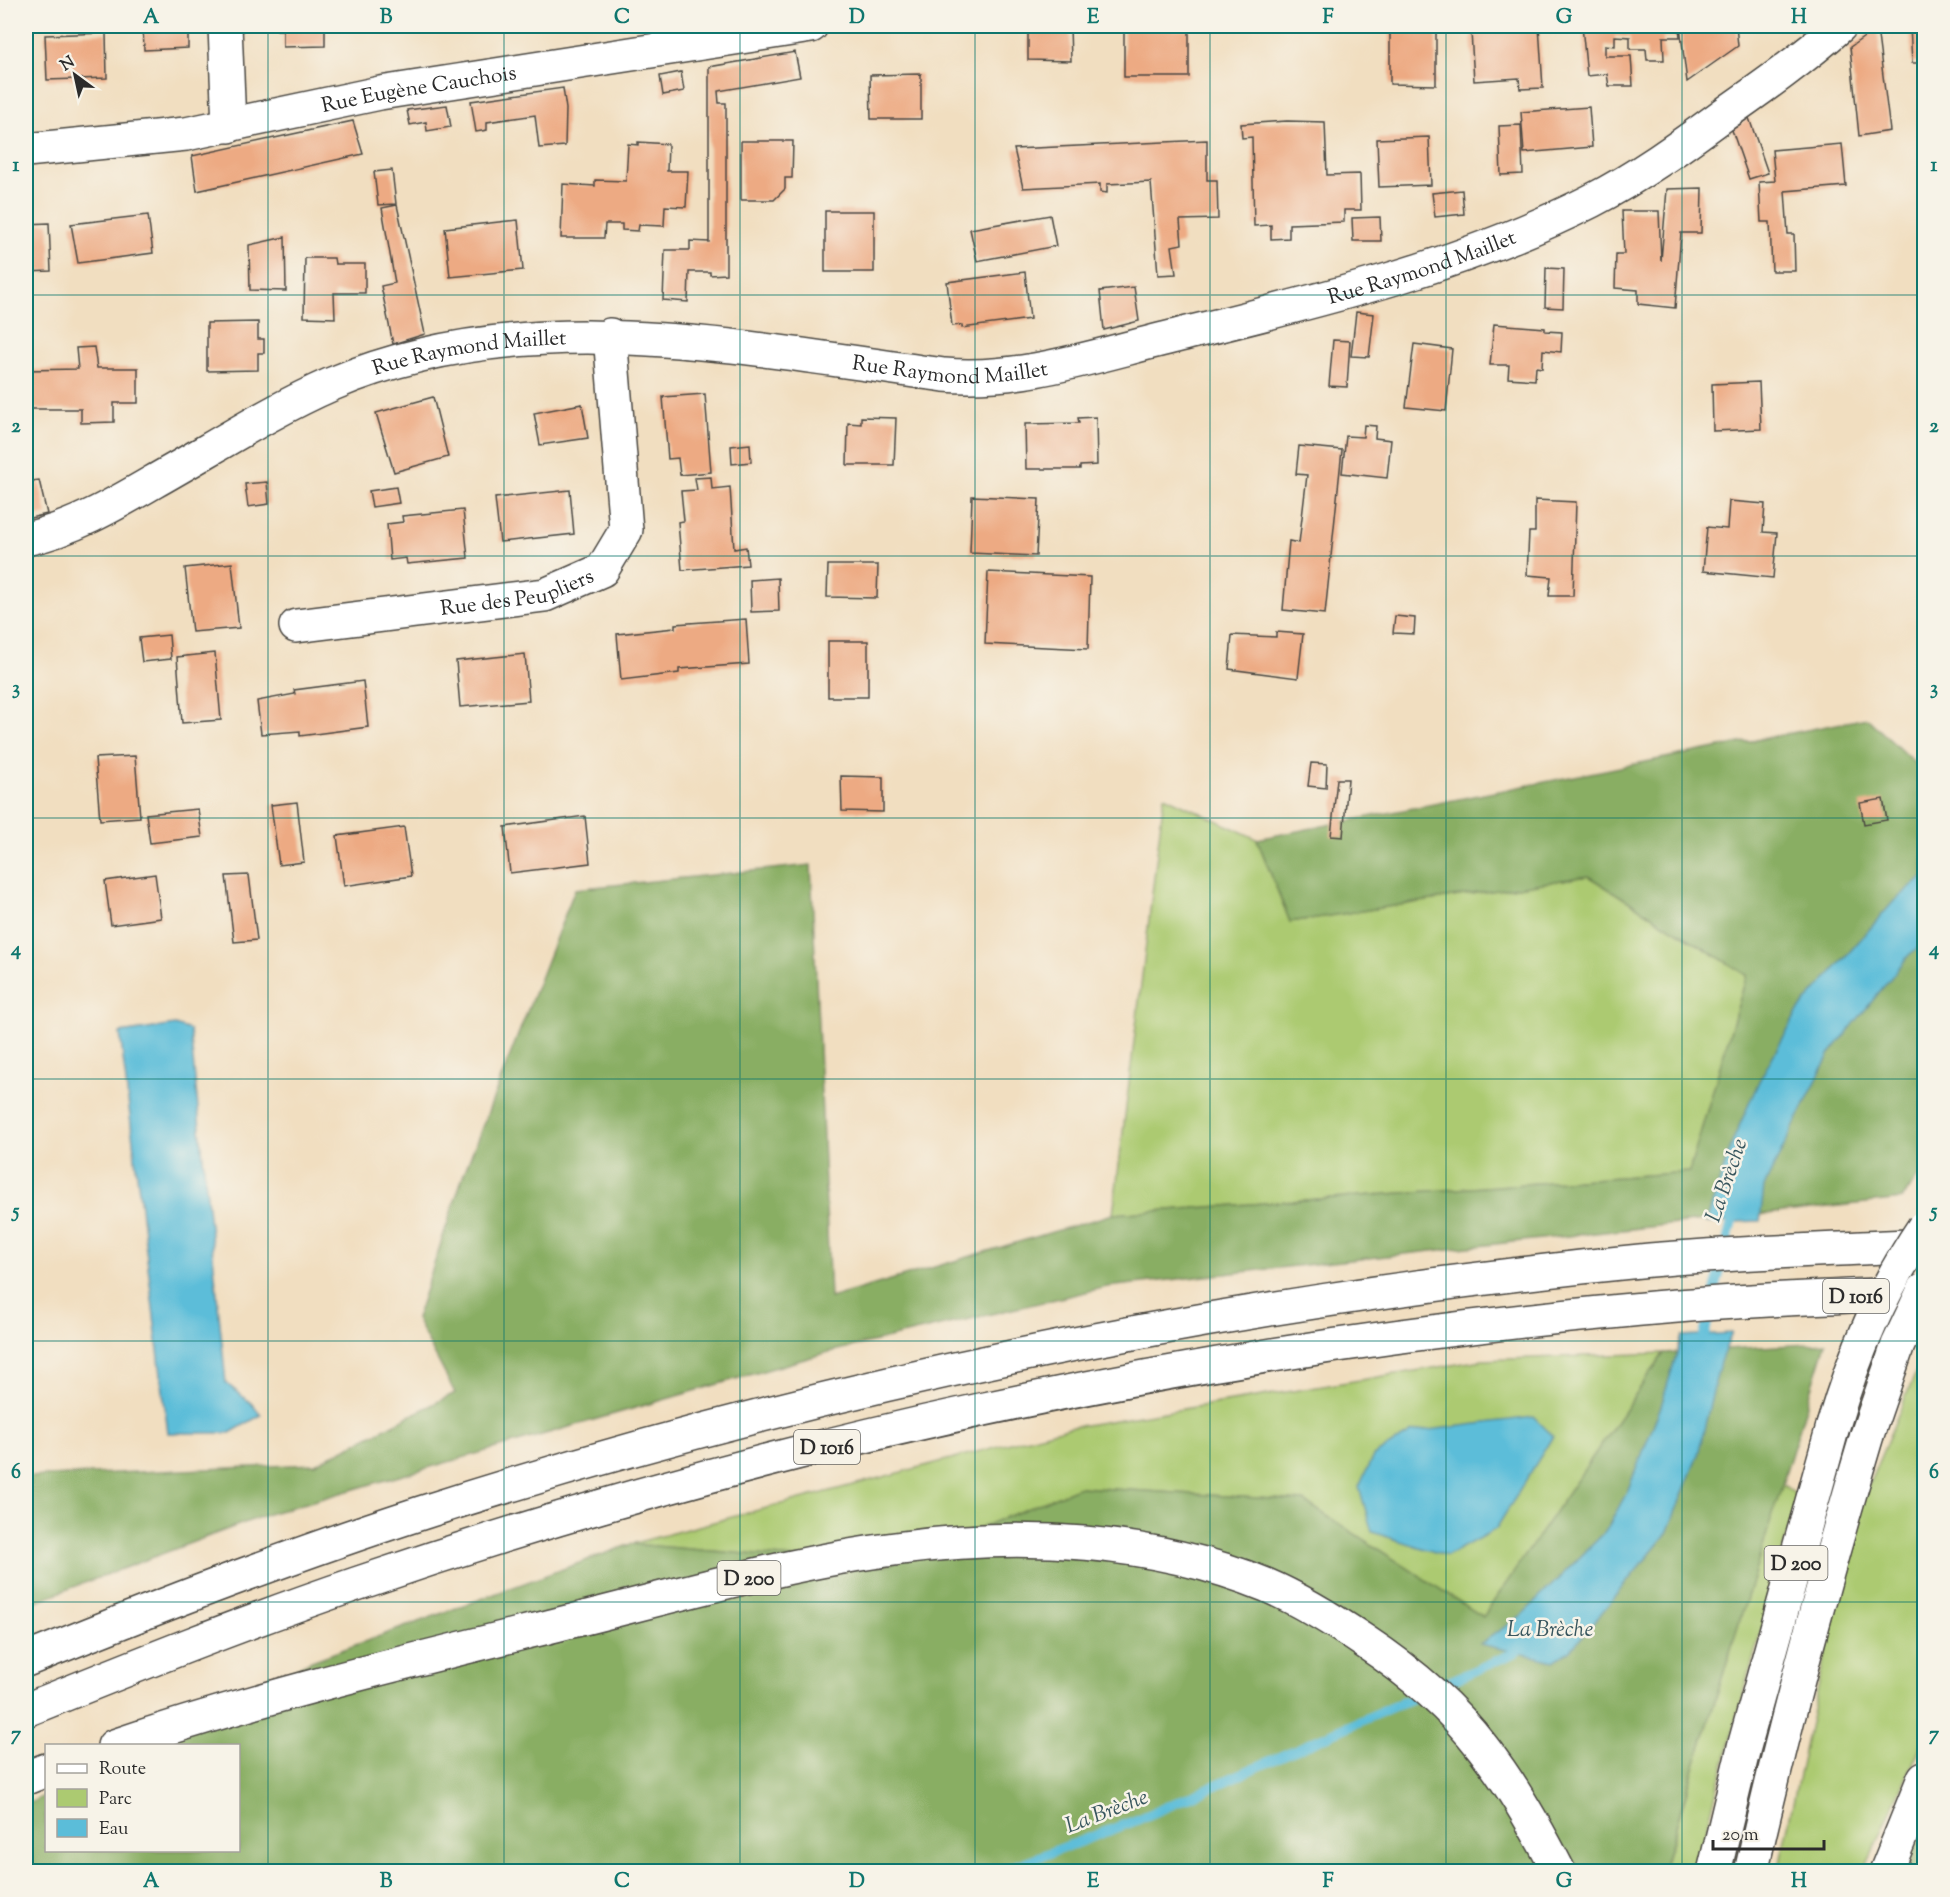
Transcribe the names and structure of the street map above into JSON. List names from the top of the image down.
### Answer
{
  "streets": {
    "main road": [
      "Rue Eugène Cauchois",
      "Rue Raymond Maillet",
      "Rue des Peupliers",
      "D 1016",
      "D 200"
    ]
  },
  "crossings": [
    ["Rue Raymond Maillet", "Rue des Peupliers"],
    ["D 1016", "D 200"]
  ],
  "water": ["La Brèche"],
  "legend": ["Route", "Parc", "Eau"],
  "scale_bar": "20 m",
  "north": "top left",
  "grid": {
    "columns": [
      "A",
      "B",
      "C",
      "D",
      "E",
      "F",
      "G",
      "H"
    ],
    "rows": [
      "1",
      "2",
      "3",
      "4",
      "5",
      "6",
      "7"
    ]
  }
}
